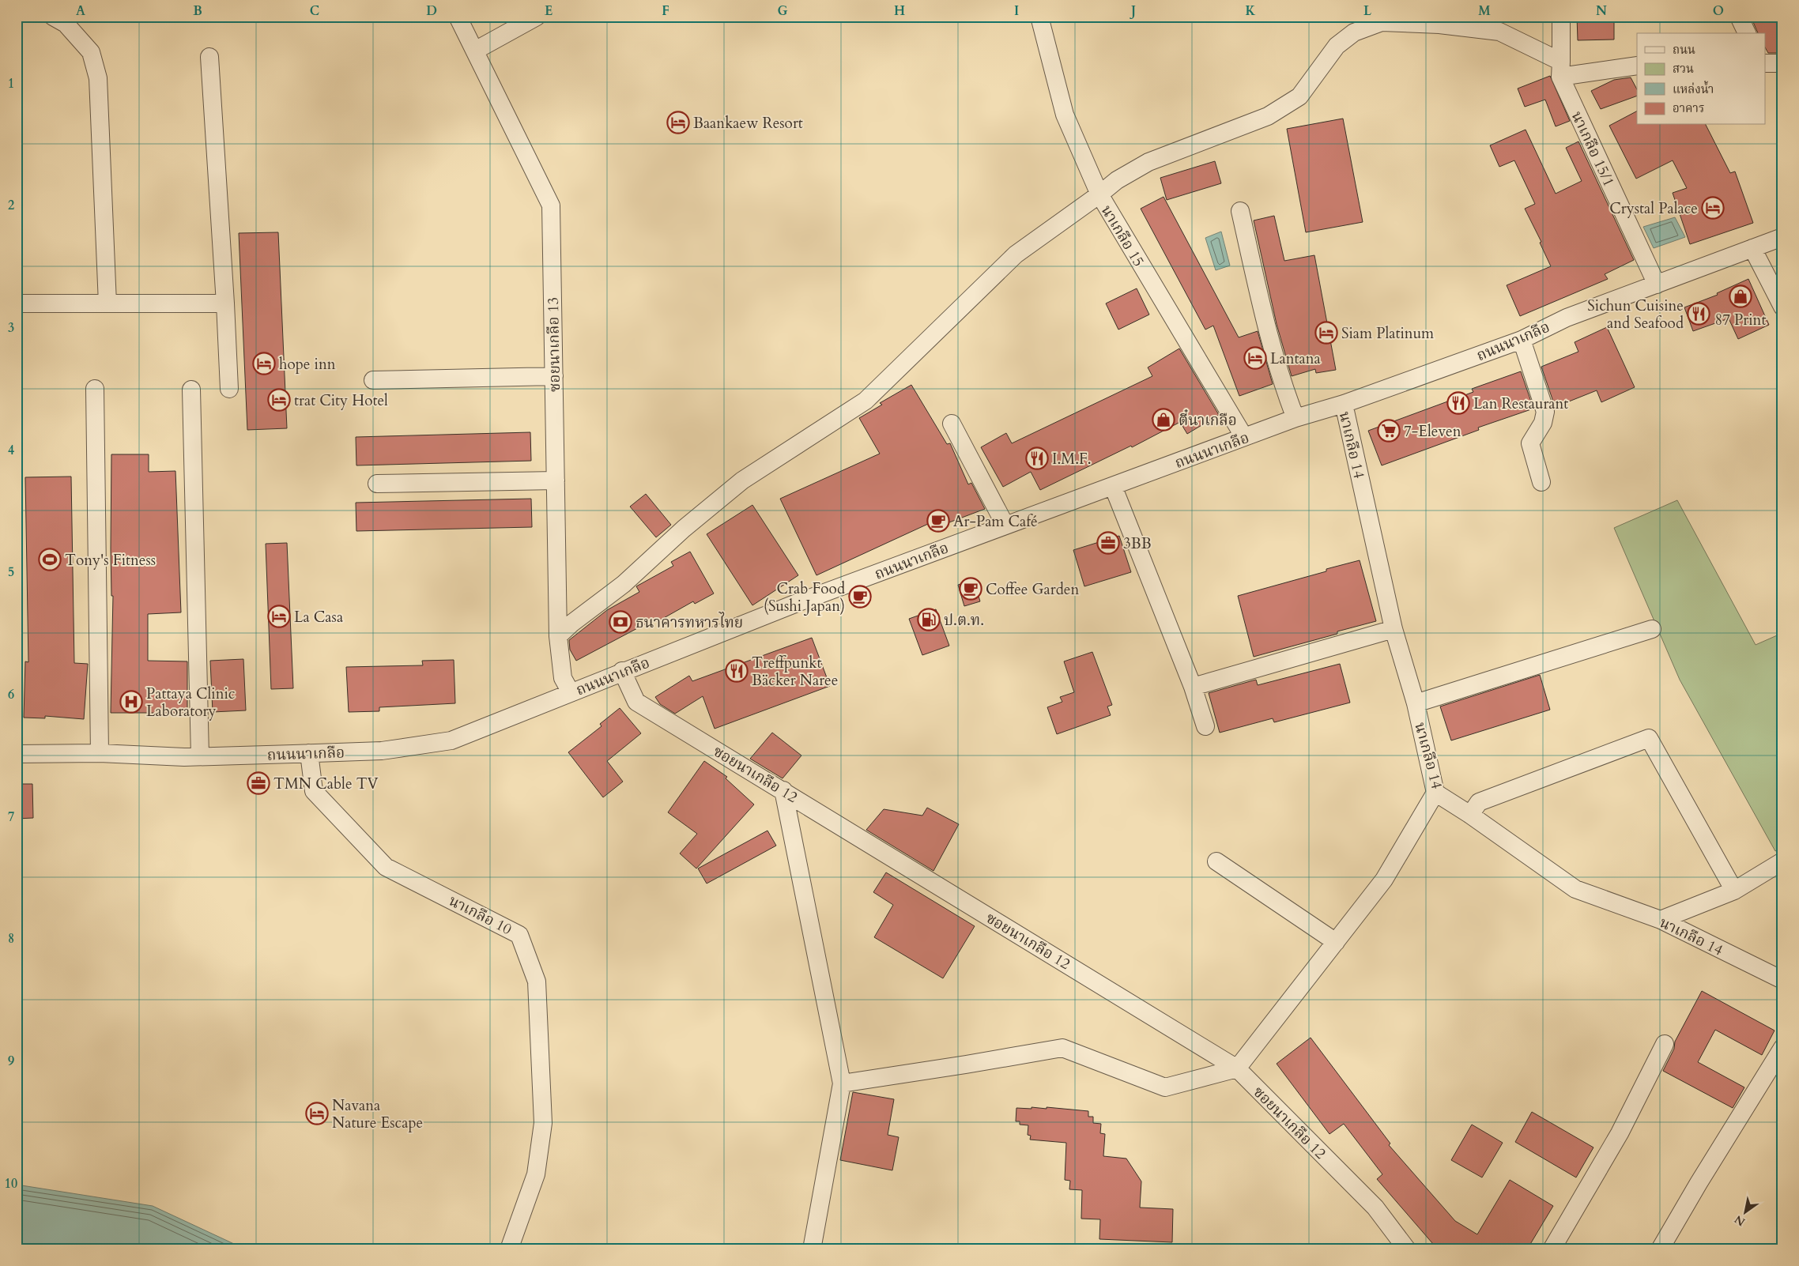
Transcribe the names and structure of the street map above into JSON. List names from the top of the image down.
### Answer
{
  "streets": {
    "street": [
      "นาเกลือ 15/1",
      "นาเกลือ 15",
      "ถนนนาเกลือ",
      "ซอยนาเกลือ 13",
      "นาเกลือ 14",
      "ซอยนาเกลือ 12",
      "นาเกลือ 10"
    ]
  },
  "crossings": [
    ["นาเกลือ 15/1", "ถนนนาเกลือ"],
    ["นาเกลือ 15", "ถนนนาเกลือ"],
    ["ถนนนาเกลือ", "ซอยนาเกลือ 13"],
    ["ถนนนาเกลือ", "นาเกลือ 14"],
    ["ถนนนาเกลือ", "ซอยนาเกลือ 12"],
    ["ถนนนาเกลือ", "นาเกลือ 10"]
  ],
  "places": {
    "hotel": [
      "Baankaew Resort",
      "Crystal Palace",
      "Siam Platinum",
      "Lantana",
      "hope inn",
      "trat City Hotel",
      "La Casa",
      "Navana Nature Escape"
    ],
    "shop": ["87 Print", "ตี๋นาเกลือ"],
    "restaurant": [
      "Sichun Cuisine and Seafood",
      "Lan Restaurant",
      "I.M.F.",
      "Treffpunkt Bäcker Naree"
    ],
    "supermarket": ["7-Eleven"],
    "cafe": ["Ar-Pam Café", "Coffee Garden", "Crab Food (Sushi Japan)"],
    "office": ["3BB", "TMN Cable TV"],
    "sports": ["Tony's Fitness"],
    "fuel station": ["ป.ต.ท."],
    "bank": ["ธนาคารทหารไทย"],
    "hospital": ["Pattaya Clinic Laboratory"]
  },
  "legend": [
    "ถนน",
    "สวน",
    "แหล่งน้ำ",
    "อาคาร"
  ],
  "north": "bottom left",
  "grid": {
    "columns": [
      "A",
      "B",
      "C",
      "D",
      "E",
      "F",
      "G",
      "H",
      "I",
      "J",
      "K",
      "L",
      "M",
      "N",
      "O"
    ],
    "rows": [
      "1",
      "2",
      "3",
      "4",
      "5",
      "6",
      "7",
      "8",
      "9",
      "10"
    ]
  }
}
